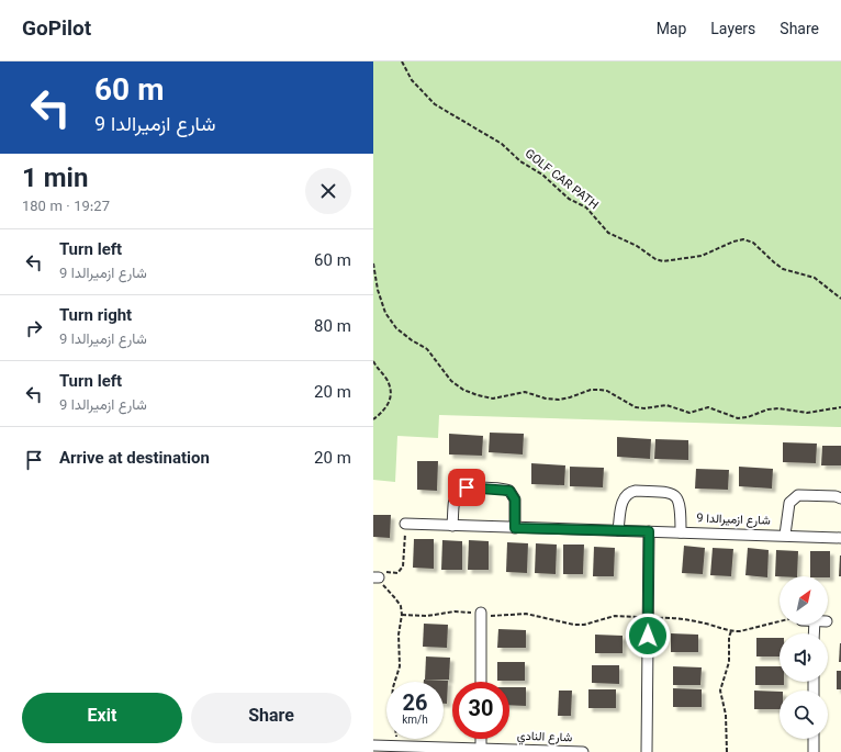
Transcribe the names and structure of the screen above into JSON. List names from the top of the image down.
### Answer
{
  "streets": {
    "street": ["شارع ازميرالدا 9", "شارع النادي"],
    "path": ["GOLF CAR PATH"]
  },
  "north": "top right",
  "page": {
    "header": "GoPilot",
    "nav": ["Map", "Layers", "Share"],
    "turn": ["60 m", "شارع ازميرالدا 9"],
    "heading": ["1 min", "180 m · 19:27"],
    "list": [
      {
        "name": "Turn left",
        "note": "شارع ازميرالدا 9",
        "value": "60 m"
      },
      {
        "name": "Turn right",
        "note": "شارع ازميرالدا 9",
        "value": "80 m"
      },
      {
        "name": "Turn left",
        "note": "شارع ازميرالدا 9",
        "value": "20 m"
      },
      {
        "name": "Arrive at destination",
        "value": "20 m"
      }
    ],
    "speed": "26 km/h",
    "limit": "30",
    "buttons": ["Exit", "Share"]
  }
}
